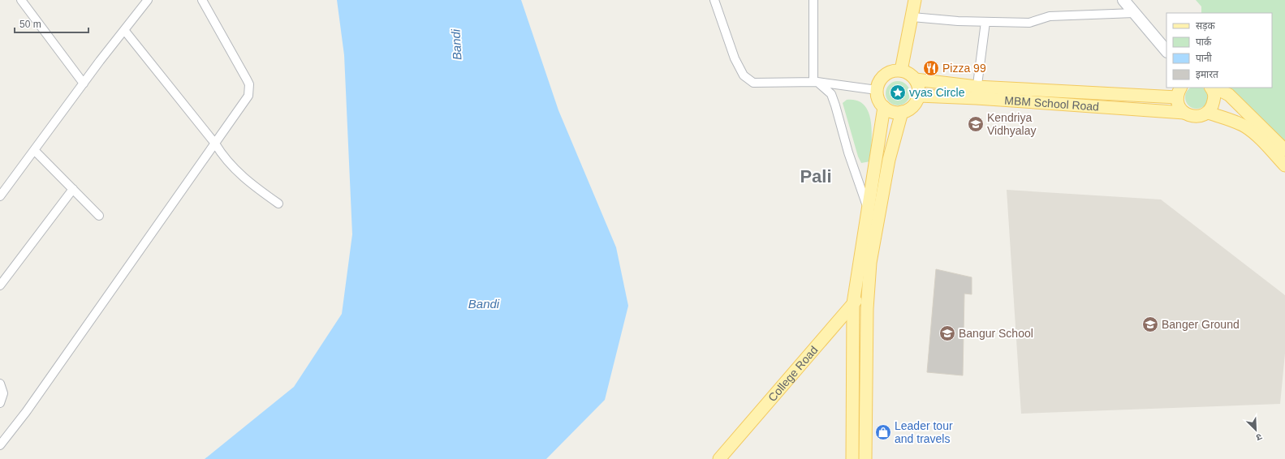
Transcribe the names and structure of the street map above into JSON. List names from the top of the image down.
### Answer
{
  "streets": {
    "main road": ["MBM School Road", "College Road"]
  },
  "districts": ["Pali"],
  "water": ["Bandi"],
  "places": {
    "restaurant": ["Pizza 99"],
    "place": ["vyas Circle"],
    "school or university": ["Kendriya Vidhyalay", "Banger Ground", "Bangur School"],
    "shop": ["Leader tour and travels"]
  },
  "legend": [
    "सड़क",
    "पार्क",
    "पानी",
    "इमारत"
  ],
  "scale_bar": "50 m",
  "north": "bottom right"
}
